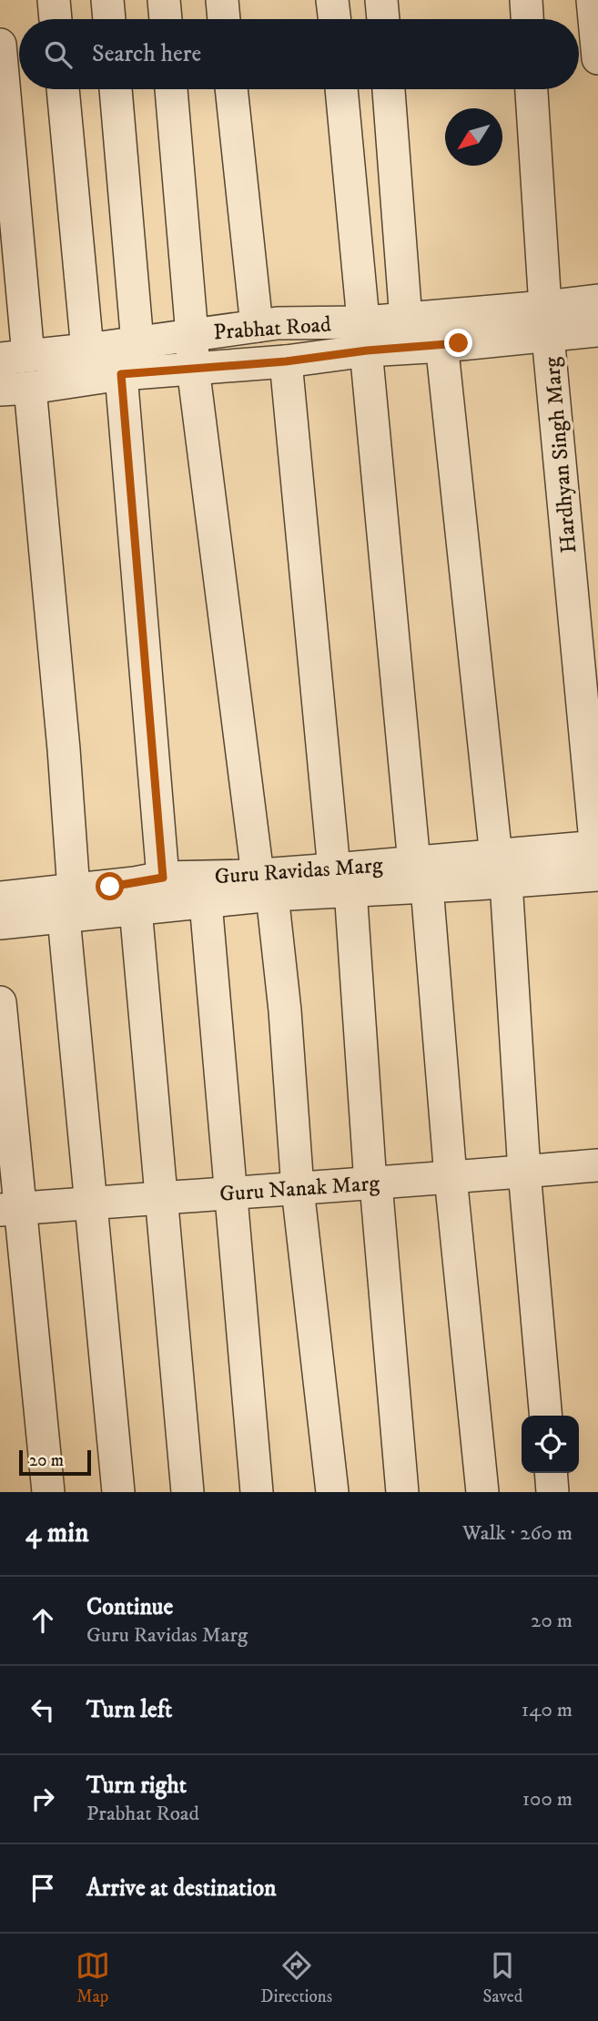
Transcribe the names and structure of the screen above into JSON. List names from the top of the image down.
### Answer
{
  "streets": {
    "street": [
      "Prabhat Road",
      "Hardhyan Singh Marg",
      "Guru Ravidas Marg",
      "Guru Nanak Marg"
    ]
  },
  "crossings": [
    ["Prabhat Road", "Hardhyan Singh Marg"],
    ["Hardhyan Singh Marg", "Guru Ravidas Marg"]
  ],
  "scale_bar": "20 m",
  "north": "bottom left",
  "page": {
    "search": "Search here",
    "scale": "20 m",
    "heading": ["4 min", "Walk · 260 m"],
    "list": [
      ["Continue", "Guru Ravidas Marg", "20 m"],
      ["Turn left", "140 m"],
      ["Turn right", "Prabhat Road", "100 m"],
      "Arrive at destination"
    ],
    "nav": ["Map", "Directions", "Saved"]
  }
}
